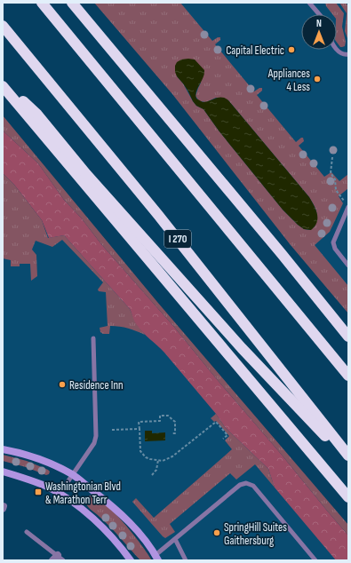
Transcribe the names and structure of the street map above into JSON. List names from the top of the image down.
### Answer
{
  "streets": {
    "highway": ["I 270"]
  },
  "places": {
    "other": [
      "Capital Electric",
      "Appliances 4 Less",
      "Residence Inn",
      "SpringHill Suites Gaithersburg"
    ],
    "transit": ["Washingtonian Blvd & Marathon Terr"]
  },
  "north": "top"
}
